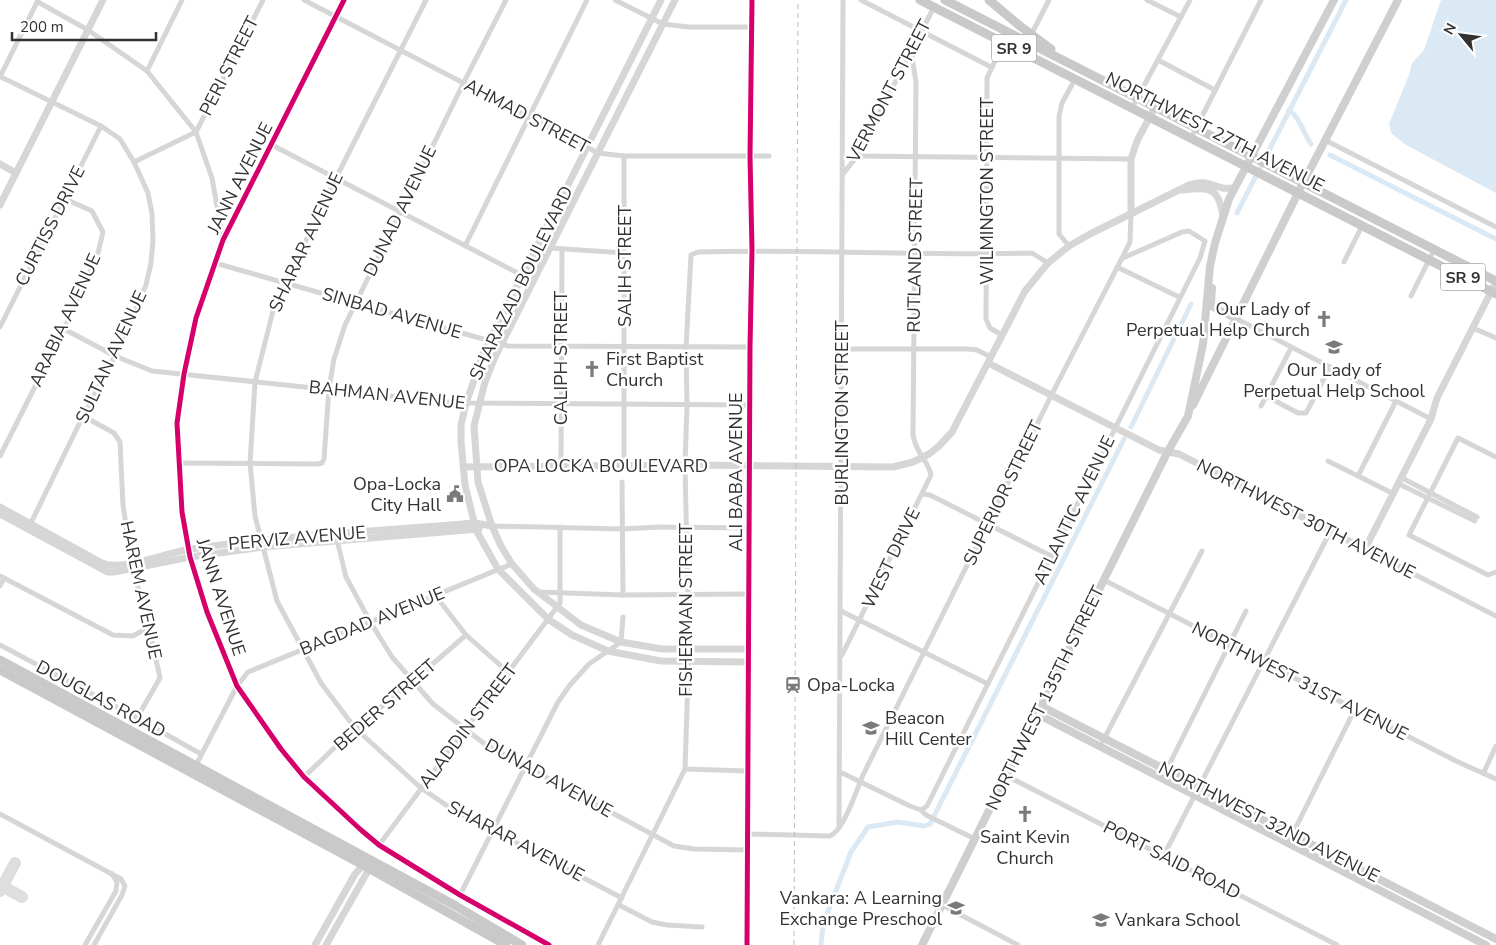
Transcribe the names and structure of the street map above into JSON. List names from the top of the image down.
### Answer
{
  "streets": {
    "main road": [
      "SR 9",
      "NORTHWEST 27TH AVENUE",
      "NORTHWEST 135TH STREET",
      "NORTHWEST 32ND AVENUE"
    ],
    "street": [
      "PERI STREET",
      "VERMONT STREET",
      "AHMAD STREET",
      "JANN AVENUE",
      "WILMINGTON STREET",
      "DUNAD AVENUE",
      "CURTISS DRIVE",
      "SHARAR AVENUE",
      "RUTLAND STREET",
      "SALIH STREET",
      "SHARAZAD BOULEVARD",
      "SINBAD AVENUE",
      "ARABIA AVENUE",
      "SULTAN AVENUE",
      "CALIPH STREET",
      "BAHMAN AVENUE",
      "BURLINGTON STREET",
      "OPA LOCKA BOULEVARD",
      "ALI BABA AVENUE",
      "SUPERIOR STREET",
      "ATLANTIC AVENUE",
      "NORTHWEST 30TH AVENUE",
      "PERVIZ AVENUE",
      "WEST DRIVE",
      "HAREM AVENUE",
      "FISHERMAN STREET",
      "BAGDAD AVENUE",
      "NORTHWEST 31ST AVENUE",
      "DOUGLAS ROAD",
      "BEDER STREET",
      "ALADDIN STREET",
      "PORT SAID ROAD"
    ]
  },
  "crossings": [
    ["SR 9", "NORTHWEST 27TH AVENUE"],
    ["VERMONT STREET", "NORTHWEST 27TH AVENUE"],
    ["VERMONT STREET", "RUTLAND STREET"],
    ["VERMONT STREET", "BURLINGTON STREET"],
    ["AHMAD STREET", "JANN AVENUE"],
    ["AHMAD STREET", "DUNAD AVENUE"],
    ["AHMAD STREET", "SHARAR AVENUE"],
    ["AHMAD STREET", "SALIH STREET"],
    ["AHMAD STREET", "SHARAZAD BOULEVARD"],
    ["AHMAD STREET", "ALI BABA AVENUE"],
    ["NORTHWEST 27TH AVENUE", "WILMINGTON STREET"],
    ["NORTHWEST 27TH AVENUE", "SUPERIOR STREET"],
    ["JANN AVENUE", "SINBAD AVENUE"],
    ["JANN AVENUE", "BAHMAN AVENUE"],
    ["JANN AVENUE", "PERVIZ AVENUE"],
    ["JANN AVENUE", "BAGDAD AVENUE"],
    ["JANN AVENUE", "BEDER STREET"],
    ["JANN AVENUE", "ALADDIN STREET"],
    ["WILMINGTON STREET", "OPA LOCKA BOULEVARD"],
    ["DUNAD AVENUE", "SHARAR AVENUE"],
    ["DUNAD AVENUE", "SINBAD AVENUE"],
    ["DUNAD AVENUE", "BAHMAN AVENUE"],
    ["DUNAD AVENUE", "ALI BABA AVENUE"],
    ["DUNAD AVENUE", "PERVIZ AVENUE"],
    ["DUNAD AVENUE", "FISHERMAN STREET"],
    ["DUNAD AVENUE", "BAGDAD AVENUE"],
    ["DUNAD AVENUE", "BEDER STREET"],
    ["DUNAD AVENUE", "ALADDIN STREET"],
    ["CURTISS DRIVE", "ARABIA AVENUE"],
    ["CURTISS DRIVE", "SULTAN AVENUE"],
    ["SHARAR AVENUE", "SINBAD AVENUE"],
    ["SHARAR AVENUE", "BAHMAN AVENUE"],
    ["SHARAR AVENUE", "PERVIZ AVENUE"],
    ["SHARAR AVENUE", "FISHERMAN STREET"],
    ["SHARAR AVENUE", "BAGDAD AVENUE"],
    ["SHARAR AVENUE", "BEDER STREET"],
    ["SHARAR AVENUE", "ALADDIN STREET"],
    ["RUTLAND STREET", "OPA LOCKA BOULEVARD"],
    ["RUTLAND STREET", "WEST DRIVE"],
    ["SALIH STREET", "SINBAD AVENUE"],
    ["SALIH STREET", "BAHMAN AVENUE"],
    ["SALIH STREET", "OPA LOCKA BOULEVARD"],
    ["SHARAZAD BOULEVARD", "SINBAD AVENUE"],
    ["SHARAZAD BOULEVARD", "BAHMAN AVENUE"],
    ["SHARAZAD BOULEVARD", "OPA LOCKA BOULEVARD"],
    ["SHARAZAD BOULEVARD", "ALI BABA AVENUE"],
    ["SHARAZAD BOULEVARD", "PERVIZ AVENUE"],
    ["SHARAZAD BOULEVARD", "FISHERMAN STREET"],
    ["SHARAZAD BOULEVARD", "BAGDAD AVENUE"],
    ["SHARAZAD BOULEVARD", "ALADDIN STREET"],
    ["SINBAD AVENUE", "CALIPH STREET"],
    ["SINBAD AVENUE", "ALI BABA AVENUE"],
    ["SINBAD AVENUE", "FISHERMAN STREET"],
    ["ARABIA AVENUE", "BAHMAN AVENUE"],
    ["SULTAN AVENUE", "BAHMAN AVENUE"],
    ["SULTAN AVENUE", "PERVIZ AVENUE"],
    ["SULTAN AVENUE", "HAREM AVENUE"],
    ["CALIPH STREET", "BAHMAN AVENUE"],
    ["CALIPH STREET", "OPA LOCKA BOULEVARD"],
    ["BAHMAN AVENUE", "ALI BABA AVENUE"],
    ["BAHMAN AVENUE", "FISHERMAN STREET"],
    ["BURLINGTON STREET", "OPA LOCKA BOULEVARD"],
    ["BURLINGTON STREET", "SUPERIOR STREET"],
    ["BURLINGTON STREET", "WEST DRIVE"],
    ["OPA LOCKA BOULEVARD", "ALI BABA AVENUE"],
    ["OPA LOCKA BOULEVARD", "SUPERIOR STREET"],
    ["OPA LOCKA BOULEVARD", "WEST DRIVE"],
    ["OPA LOCKA BOULEVARD", "FISHERMAN STREET"],
    ["ALI BABA AVENUE", "PERVIZ AVENUE"],
    ["ALI BABA AVENUE", "FISHERMAN STREET"],
    ["SUPERIOR STREET", "ATLANTIC AVENUE"],
    ["ATLANTIC AVENUE", "NORTHWEST 30TH AVENUE"],
    ["NORTHWEST 30TH AVENUE", "NORTHWEST 135TH STREET"],
    ["PERVIZ AVENUE", "HAREM AVENUE"],
    ["PERVIZ AVENUE", "FISHERMAN STREET"],
    ["HAREM AVENUE", "DOUGLAS ROAD"],
    ["BAGDAD AVENUE", "DOUGLAS ROAD"],
    ["NORTHWEST 31ST AVENUE", "NORTHWEST 135TH STREET"],
    ["NORTHWEST 135TH STREET", "NORTHWEST 32ND AVENUE"],
    ["NORTHWEST 135TH STREET", "PORT SAID ROAD"]
  ],
  "places": {
    "church": ["Our Lady of Perpetual Help Church", "First Baptist Church", "Saint Kevin Church"],
    "school or university": [
      "Our Lady of Perpetual Help School",
      "Beacon Hill Center",
      "Vankara: A Learning Exchange Preschool",
      "Vankara School"
    ],
    "public building": ["Opa-Locka City Hall"],
    "station": ["Opa-Locka"]
  },
  "scale_bar": "200 m",
  "north": "top left"
}
